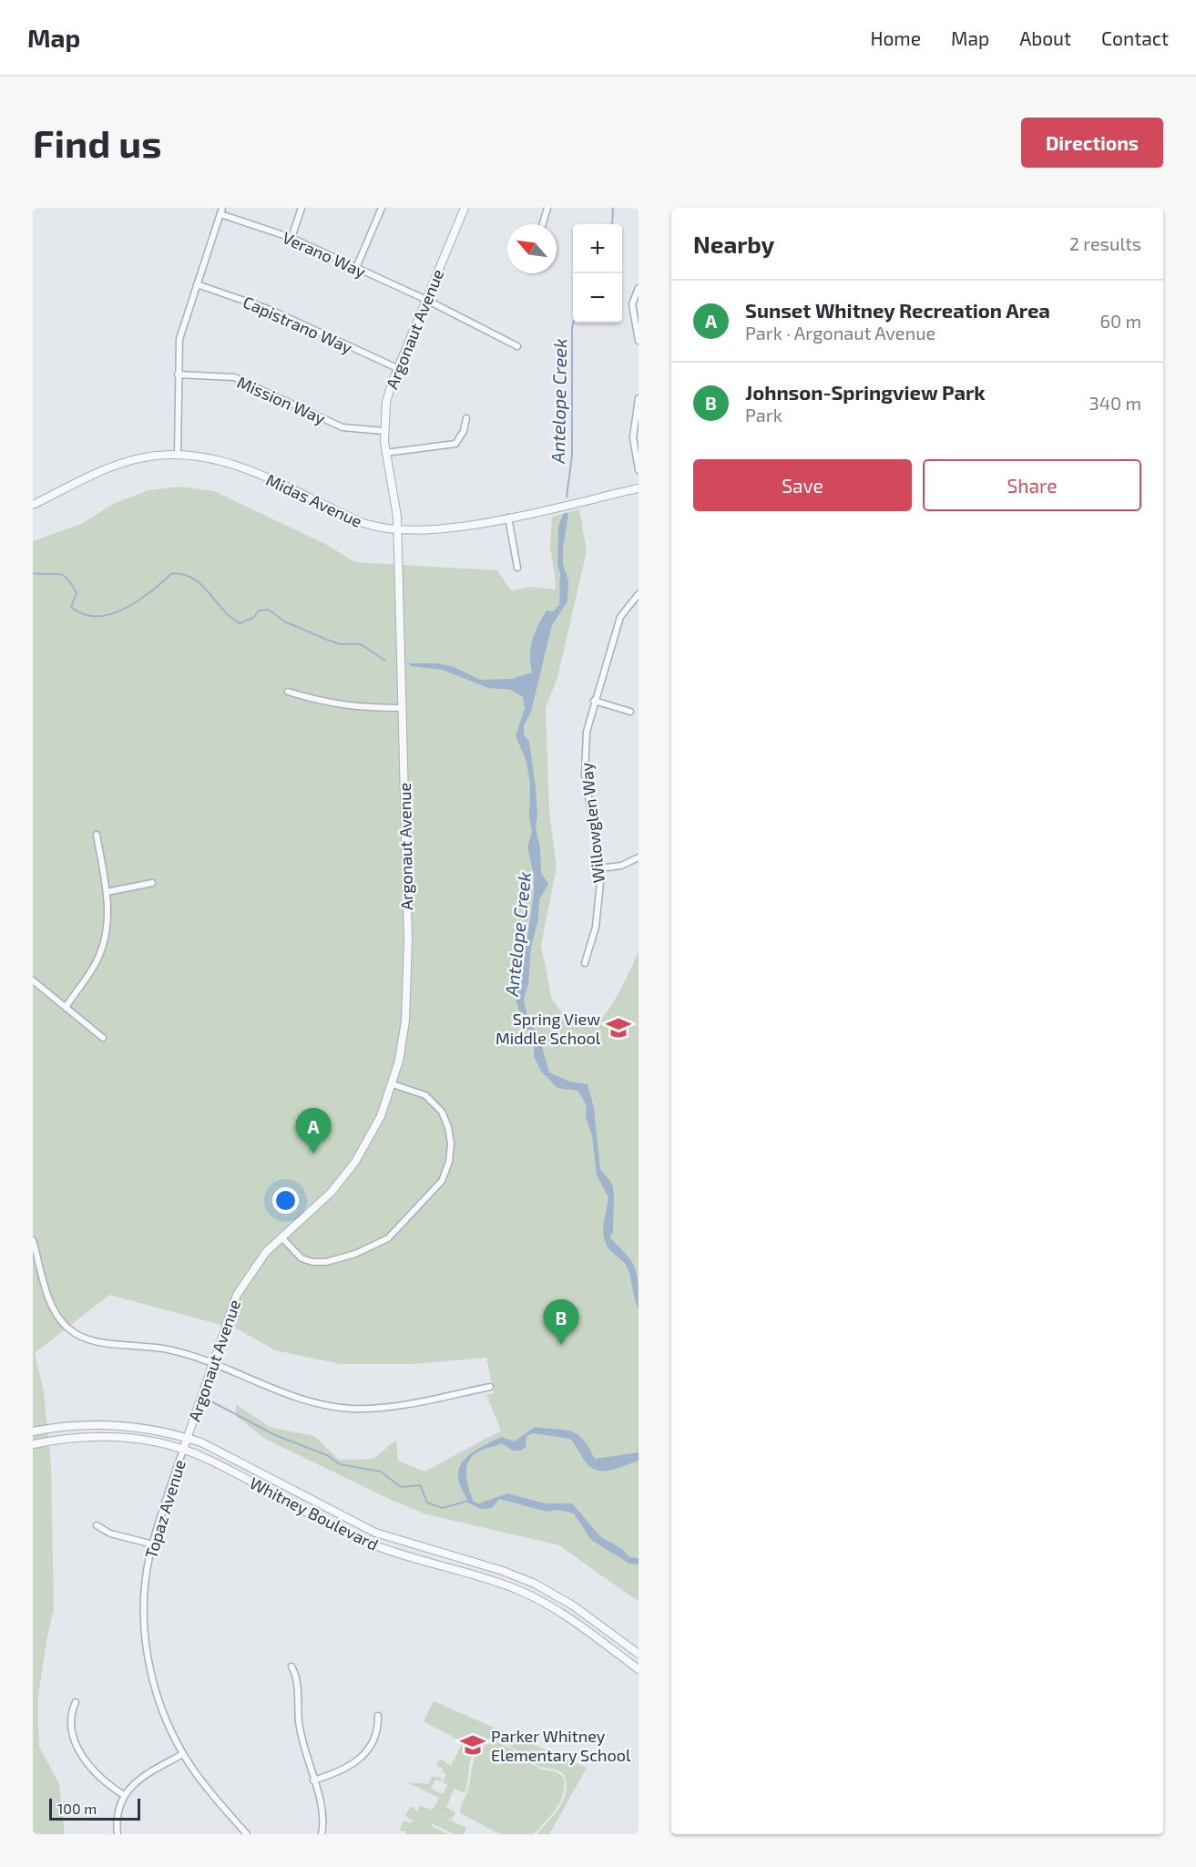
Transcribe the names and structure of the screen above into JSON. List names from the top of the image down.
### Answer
{
  "streets": {
    "street": [
      "Verano Way",
      "Capistrano Way",
      "Argonaut Avenue",
      "Mission Way",
      "Midas Avenue",
      "Willowglen Way",
      "Topaz Avenue",
      "Whitney Boulevard"
    ]
  },
  "crossings": [
    ["Verano Way", "Argonaut Avenue"],
    ["Capistrano Way", "Argonaut Avenue"],
    ["Argonaut Avenue", "Mission Way"],
    ["Argonaut Avenue", "Midas Avenue"],
    ["Argonaut Avenue", "Topaz Avenue"],
    ["Argonaut Avenue", "Whitney Boulevard"],
    ["Topaz Avenue", "Whitney Boulevard"]
  ],
  "water": ["Antelope Creek"],
  "places": {
    "school or university": ["Spring View Middle School", "Parker Whitney Elementary School"]
  },
  "scale_bar": "100 m",
  "north": "top left",
  "page": {
    "header": "Map",
    "nav": [
      "Home",
      "Map",
      "About",
      "Contact"
    ],
    "buttons": [
      "Directions",
      ["Save", "Share"]
    ],
    "title": "Find us",
    "heading": ["Nearby", "2 results"],
    "map_buttons": ["+", "−"],
    "list": [
      {
        "mark": "A",
        "name": "Sunset Whitney Recreation Area",
        "note": "Park · Argonaut Avenue",
        "value": "60 m"
      },
      {
        "mark": "B",
        "name": "Johnson-Springview Park",
        "note": "Park",
        "value": "340 m"
      }
    ],
    "pins": ["A", "B"],
    "scale": "100 m"
  }
}
